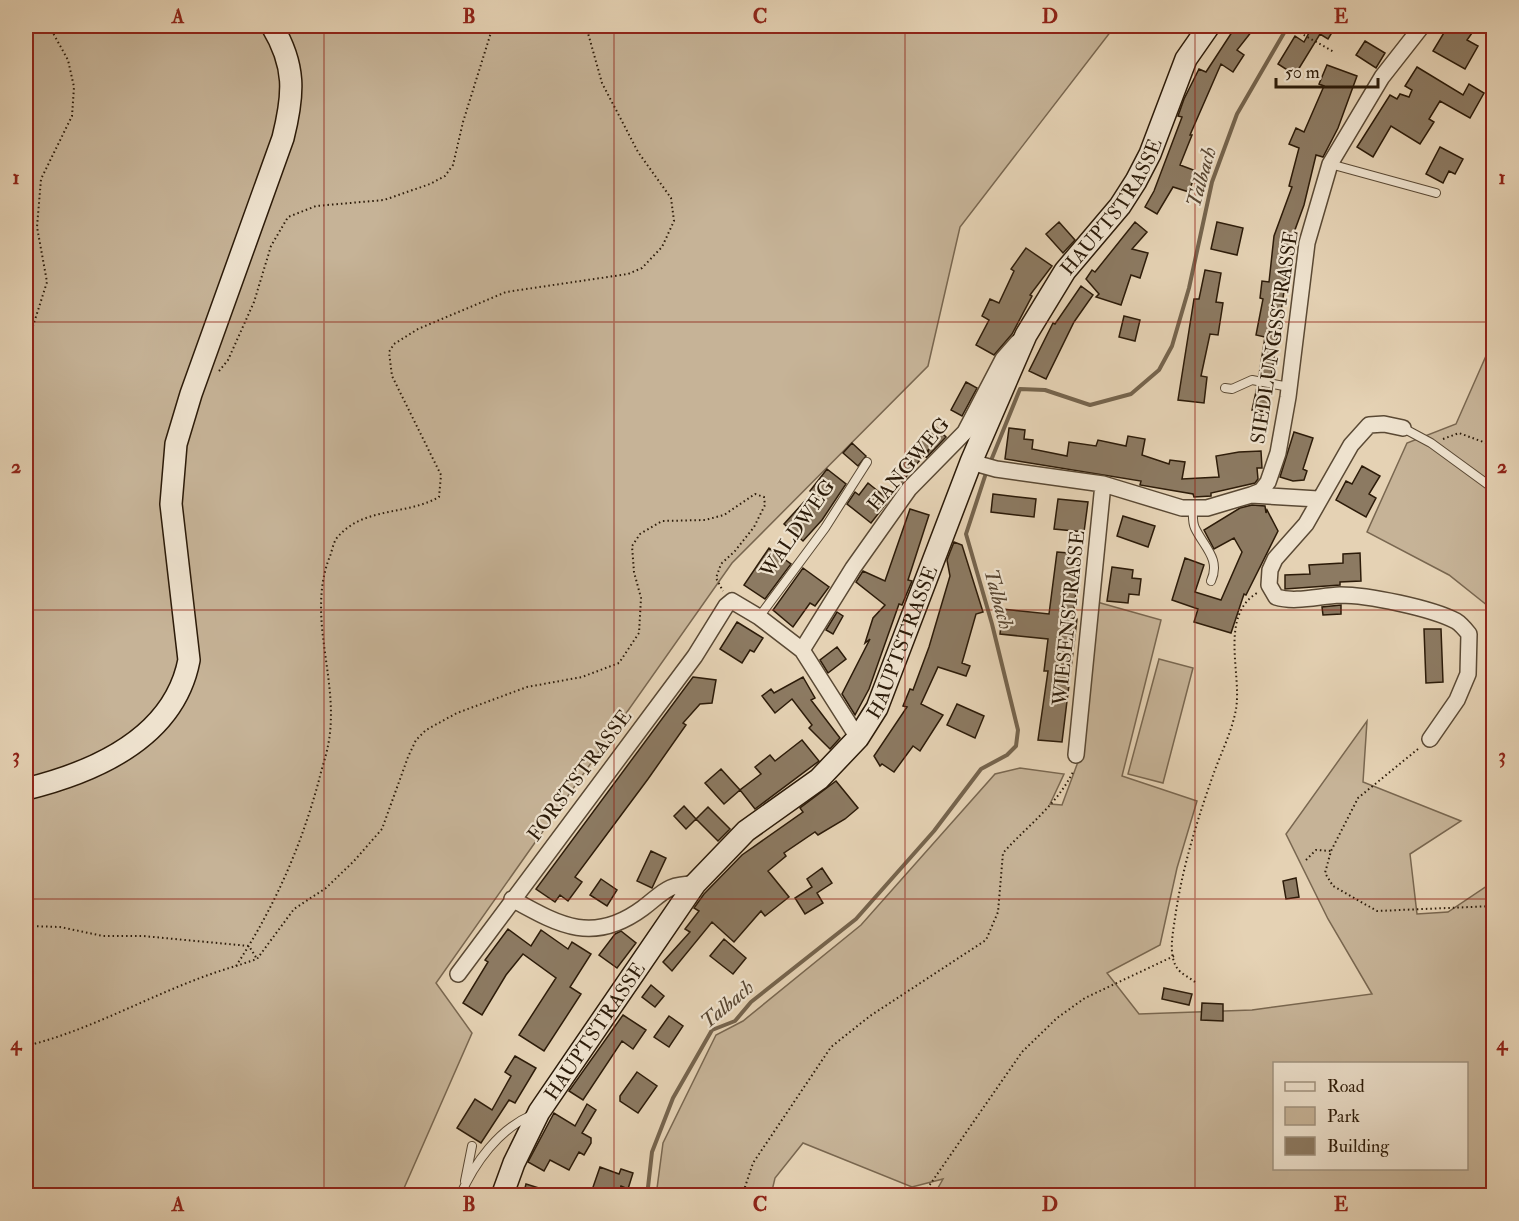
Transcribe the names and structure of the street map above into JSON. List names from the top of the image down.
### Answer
{
  "streets": {
    "main road": ["HAUPTSTRASSE"],
    "street": [
      "SIEDLUNGSSTRASSE",
      "HANGWEG",
      "WIESENSTRASSE",
      "FORSTSTRASSE"
    ],
    "lane": ["WALDWEG"]
  },
  "crossings": [
    ["HAUPTSTRASSE", "HANGWEG"]
  ],
  "water": ["Talbach"],
  "legend": ["Road", "Park", "Building"],
  "scale_bar": "50 m",
  "grid": {
    "columns": [
      "A",
      "B",
      "C",
      "D",
      "E"
    ],
    "rows": [
      "1",
      "2",
      "3",
      "4"
    ]
  }
}
